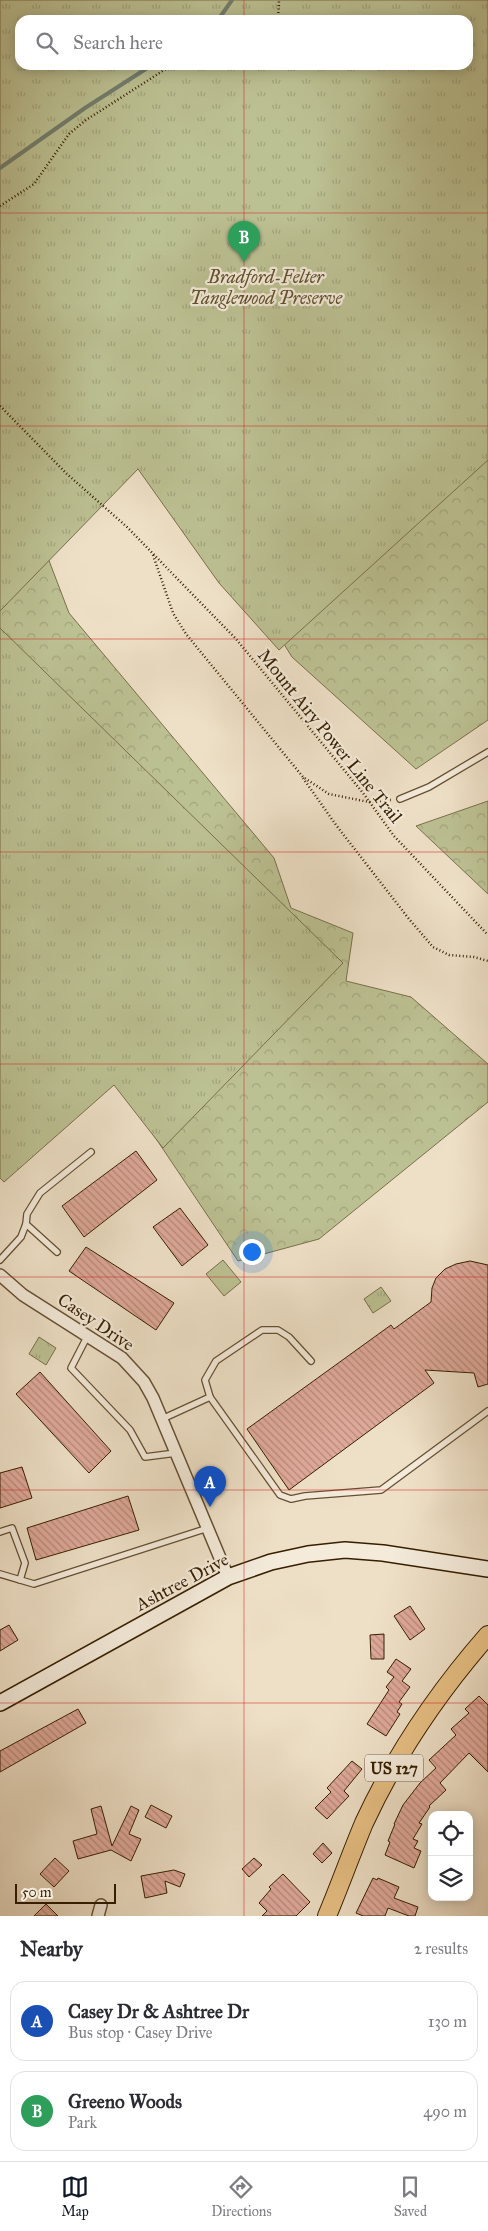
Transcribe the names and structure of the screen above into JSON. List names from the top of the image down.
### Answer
{
  "streets": {
    "main road": ["US 127"],
    "street": ["Casey Drive", "Ashtree Drive"],
    "path": ["Mount Airy Power Line Trail"]
  },
  "crossings": [
    ["Casey Drive", "Ashtree Drive"]
  ],
  "parks": ["Bradford-Felter Tanglewood Preserve"],
  "scale_bar": "50 m",
  "page": {
    "search": "Search here",
    "pins": ["B", "A"],
    "scale": "50 m",
    "heading": ["Nearby", "2 results"],
    "list": [
      {
        "mark": "A",
        "name": "Casey Dr & Ashtree Dr",
        "note": "Bus stop · Casey Drive",
        "value": "130 m"
      },
      {
        "mark": "B",
        "name": "Greeno Woods",
        "note": "Park",
        "value": "490 m"
      }
    ],
    "nav": ["Map", "Directions", "Saved"]
  }
}
